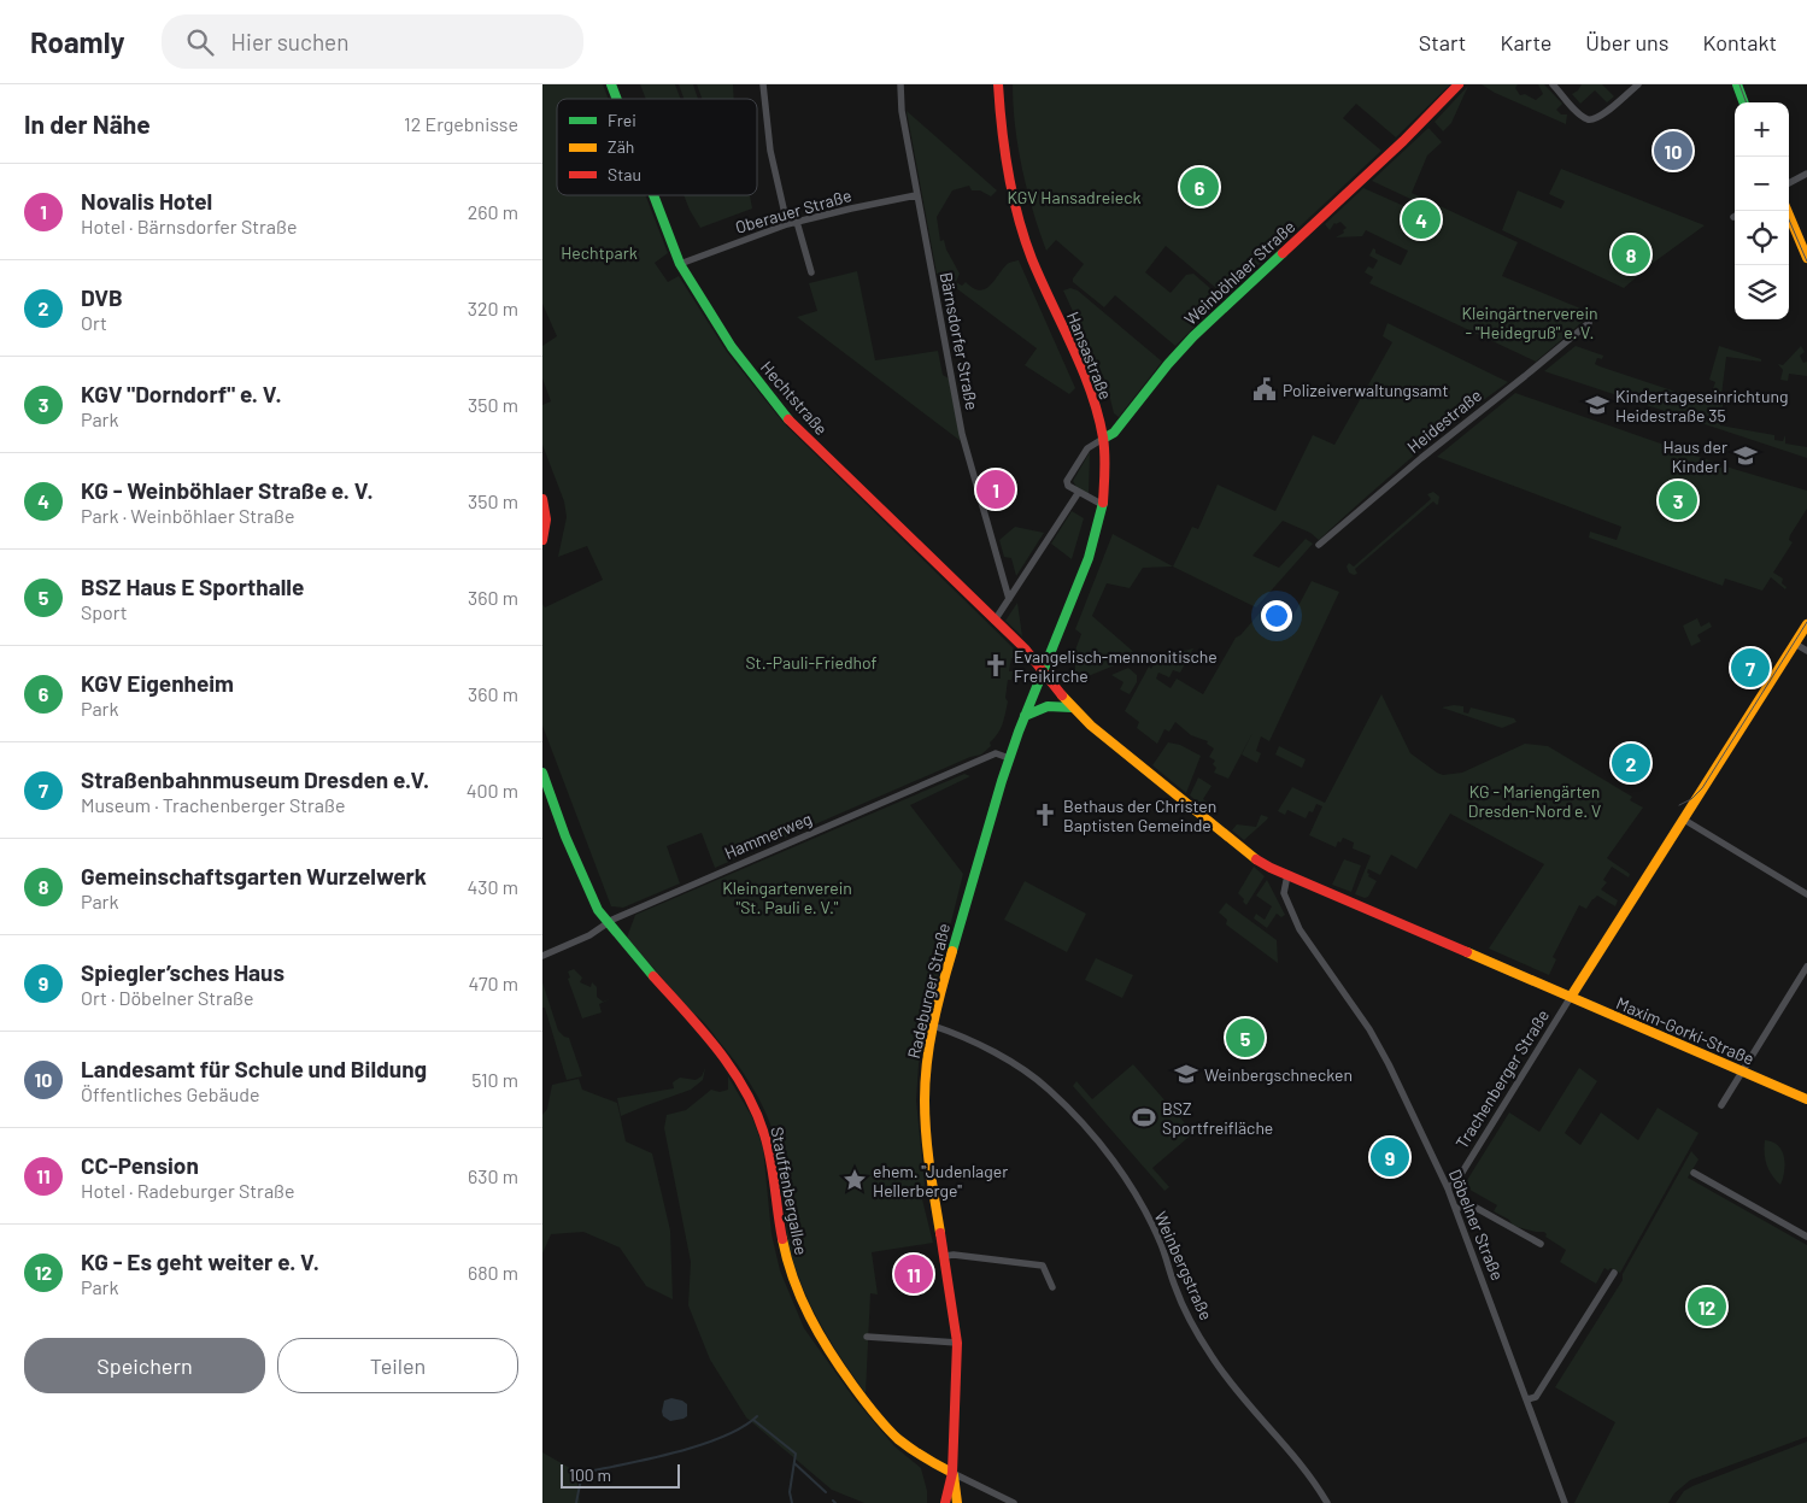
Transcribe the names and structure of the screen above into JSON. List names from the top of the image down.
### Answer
{
  "streets": {
    "street": [
      "Oberauer Straße",
      "Weinböhlaer Straße",
      "Bärnsdorfer Straße",
      "Hansastraße",
      "Hechtstraße",
      "Heidestraße",
      "Hammerweg",
      "Radeburger Straße",
      "Maxim-Gorki-Straße",
      "Trachenberger Straße",
      "Stauffenbergallee",
      "Döbelner Straße",
      "Weinbergstraße"
    ]
  },
  "crossings": [
    ["Oberauer Straße", "Bärnsdorfer Straße"],
    ["Oberauer Straße", "Hechtstraße"],
    ["Weinböhlaer Straße", "Hansastraße"],
    ["Hansastraße", "Hechtstraße"],
    ["Hansastraße", "Radeburger Straße"],
    ["Hechtstraße", "Radeburger Straße"],
    ["Hammerweg", "Radeburger Straße"],
    ["Hammerweg", "Stauffenbergallee"],
    ["Radeburger Straße", "Stauffenbergallee"],
    ["Radeburger Straße", "Weinbergstraße"],
    ["Maxim-Gorki-Straße", "Trachenberger Straße"],
    ["Maxim-Gorki-Straße", "Döbelner Straße"],
    ["Trachenberger Straße", "Döbelner Straße"]
  ],
  "parks": [
    "KGV Hansadreieck",
    "Hechtpark",
    "Kleingärtnerverein - \"Heidegruß\" e. V.",
    "St.-Pauli-Friedhof",
    "KG - Mariengärten Dresden-Nord e. V",
    "Kleingartenverein \"St. Pauli e. V.\""
  ],
  "places": {
    "public building": ["Polizeiverwaltungsamt"],
    "school or university": ["Kindertageseinrichtung Heidestraße 35", "Haus der Kinder I", "Weinbergschnecken"],
    "church": ["Evangelisch-mennonitische Freikirche", "Bethaus der Christen Baptisten Gemeinde"],
    "sports": ["BSZ Sportfreifläche"],
    "place": ["ehem. \"Judenlager Hellerberge\""]
  },
  "legend": ["Frei", "Zäh", "Stau"],
  "scale_bar": "100 m",
  "page": {
    "header": "Roamly",
    "search": "Hier suchen",
    "nav": [
      "Start",
      "Karte",
      "Über uns",
      "Kontakt"
    ],
    "heading": ["In der Nähe", "12 Ergebnisse"],
    "map_buttons": ["+", "−"],
    "pins": [
      "10",
      "6",
      "4",
      "8",
      "1",
      "3",
      "7",
      "2",
      "5",
      "9",
      "11",
      "12"
    ],
    "list": [
      {
        "mark": "1",
        "name": "Novalis Hotel",
        "note": "Hotel · Bärnsdorfer Straße",
        "value": "260 m"
      },
      {
        "mark": "2",
        "name": "DVB",
        "note": "Ort",
        "value": "320 m"
      },
      {
        "mark": "3",
        "name": "KGV \"Dorndorf\" e. V.",
        "note": "Park",
        "value": "350 m"
      },
      {
        "mark": "4",
        "name": "KG - Weinböhlaer Straße e. V.",
        "note": "Park · Weinböhlaer Straße",
        "value": "350 m"
      },
      {
        "mark": "5",
        "name": "BSZ Haus E Sporthalle",
        "note": "Sport",
        "value": "360 m"
      },
      {
        "mark": "6",
        "name": "KGV Eigenheim",
        "note": "Park",
        "value": "360 m"
      },
      {
        "mark": "7",
        "name": "Straßenbahnmuseum Dresden e.V.",
        "note": "Museum · Trachenberger Straße",
        "value": "400 m"
      },
      {
        "mark": "8",
        "name": "Gemeinschaftsgarten Wurzelwerk",
        "note": "Park",
        "value": "430 m"
      },
      {
        "mark": "9",
        "name": "Spiegler’sches Haus",
        "note": "Ort · Döbelner Straße",
        "value": "470 m"
      },
      {
        "mark": "10",
        "name": "Landesamt für Schule und Bildung",
        "note": "Öffentliches Gebäude",
        "value": "510 m"
      },
      {
        "mark": "11",
        "name": "CC-Pension",
        "note": "Hotel · Radeburger Straße",
        "value": "630 m"
      },
      {
        "mark": "12",
        "name": "KG - Es geht weiter e. V.",
        "note": "Park",
        "value": "680 m"
      }
    ],
    "buttons": ["Speichern", "Teilen"],
    "scale": "100 m"
  }
}
